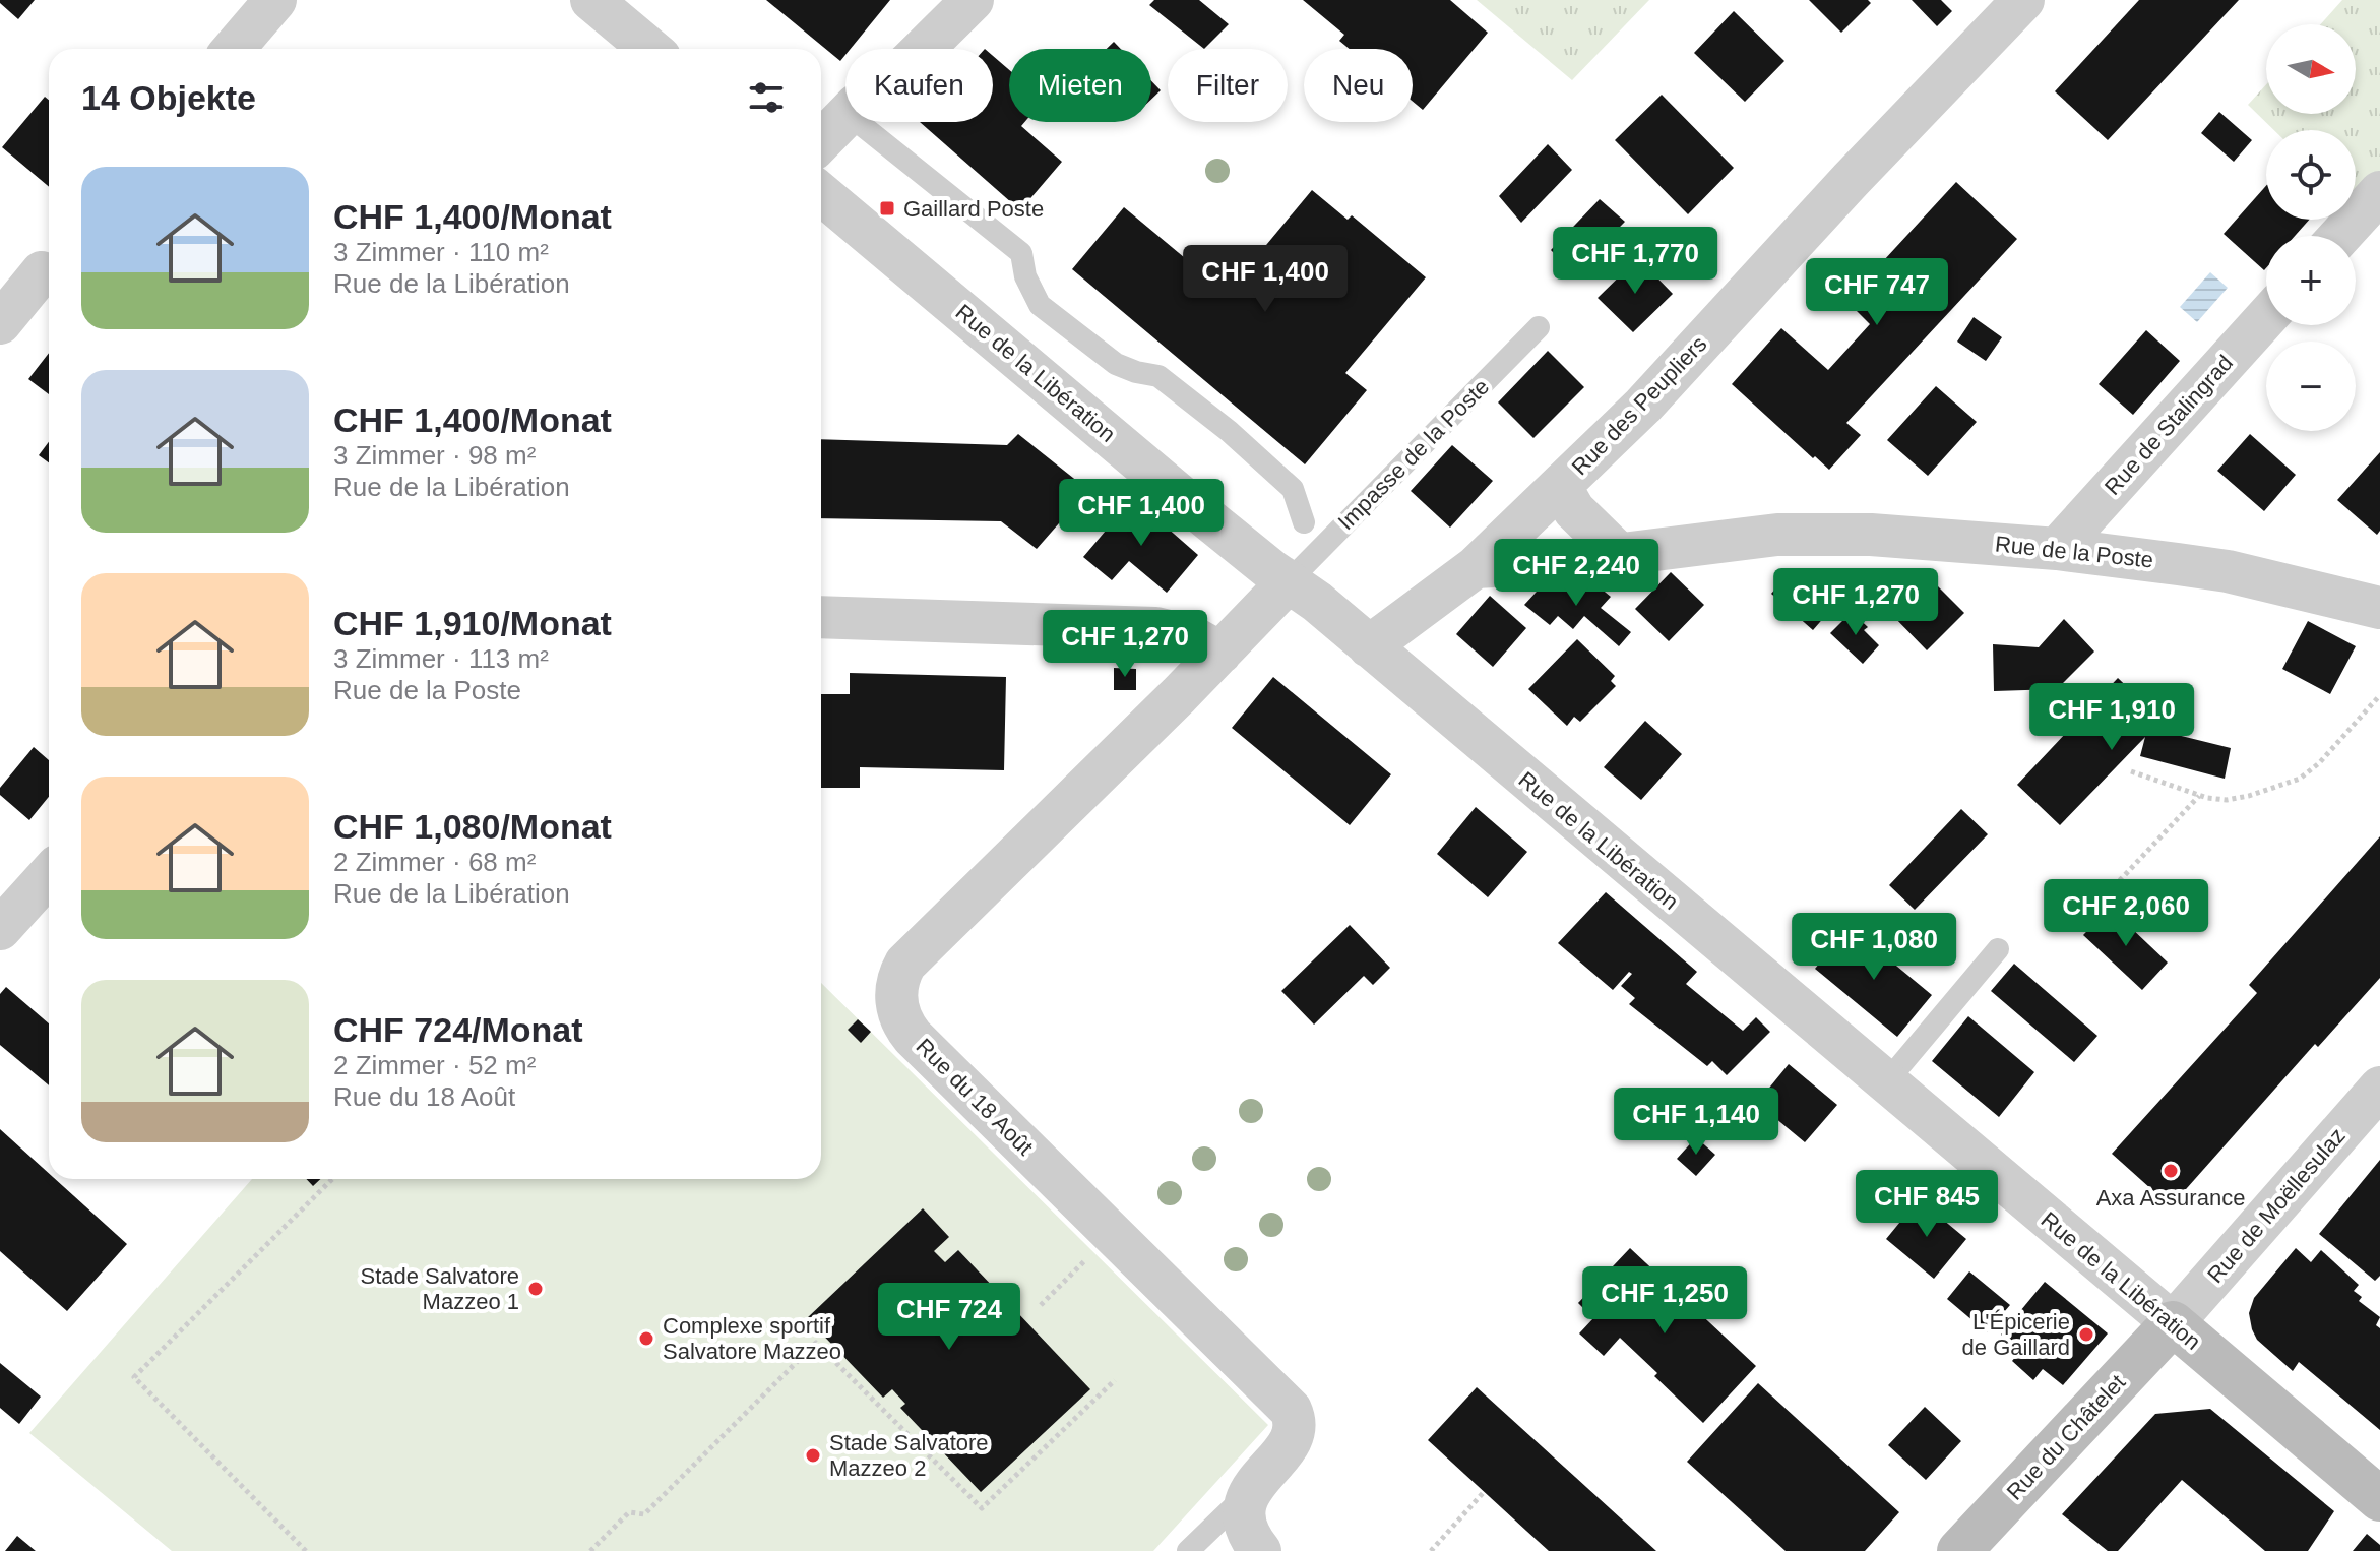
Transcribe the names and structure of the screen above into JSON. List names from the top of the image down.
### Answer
{
  "streets": {
    "main road": ["Rue de la Libération", "Rue du Châtelet"],
    "street": [
      "Rue des Peupliers",
      "Rue de Stalingrad",
      "Rue de la Poste",
      "Rue du 18 Août",
      "Rue de Moëllesulaz"
    ],
    "lane": ["Impasse de la Poste"]
  },
  "crossings": [
    ["Rue de la Libération", "Rue des Peupliers"],
    ["Rue de la Libération", "Impasse de la Poste"],
    ["Rue de la Libération", "Rue du 18 Août"],
    ["Rue de la Libération", "Rue de Moëllesulaz"],
    ["Rue de la Libération", "Rue du Châtelet"],
    ["Rue des Peupliers", "Rue de la Poste"],
    ["Rue de Stalingrad", "Rue de la Poste"],
    ["Impasse de la Poste", "Rue du 18 Août"],
    ["Rue de Moëllesulaz", "Rue du Châtelet"]
  ],
  "places": {
    "transit": ["Gaillard Poste"],
    "other": [
      "Axa Assurance",
      "Stade Salvatore Mazzeo 1",
      "L'Épicerie de Gaillard",
      "Complexe sportif Salvatore Mazzeo",
      "Stade Salvatore Mazzeo 2"
    ]
  },
  "north": "right",
  "page": {
    "map_buttons": ["+", "−"],
    "chip": [
      "Kaufen",
      "Mieten",
      "Filter",
      "Neu"
    ],
    "heading": "14 Objekte",
    "list": [
      {
        "name": "CHF 1,400/Monat",
        "note": "3 Zimmer · 110 m² · Rue de la Libération"
      },
      {
        "name": "CHF 1,400/Monat",
        "note": "3 Zimmer · 98 m² · Rue de la Libération"
      },
      {
        "name": "CHF 1,910/Monat",
        "note": "3 Zimmer · 113 m² · Rue de la Poste"
      },
      {
        "name": "CHF 1,080/Monat",
        "note": "2 Zimmer · 68 m² · Rue de la Libération"
      },
      {
        "name": "CHF 724/Monat",
        "note": "2 Zimmer · 52 m² · Rue du 18 Août"
      }
    ],
    "price": [
      "CHF 1,770",
      "CHF 1,400",
      "CHF 747",
      "CHF 1,400",
      "CHF 2,240",
      "CHF 1,270",
      "CHF 1,270",
      "CHF 1,910",
      "CHF 2,060",
      "CHF 1,080",
      "CHF 1,140",
      "CHF 845",
      "CHF 1,250",
      "CHF 724"
    ]
  }
}
